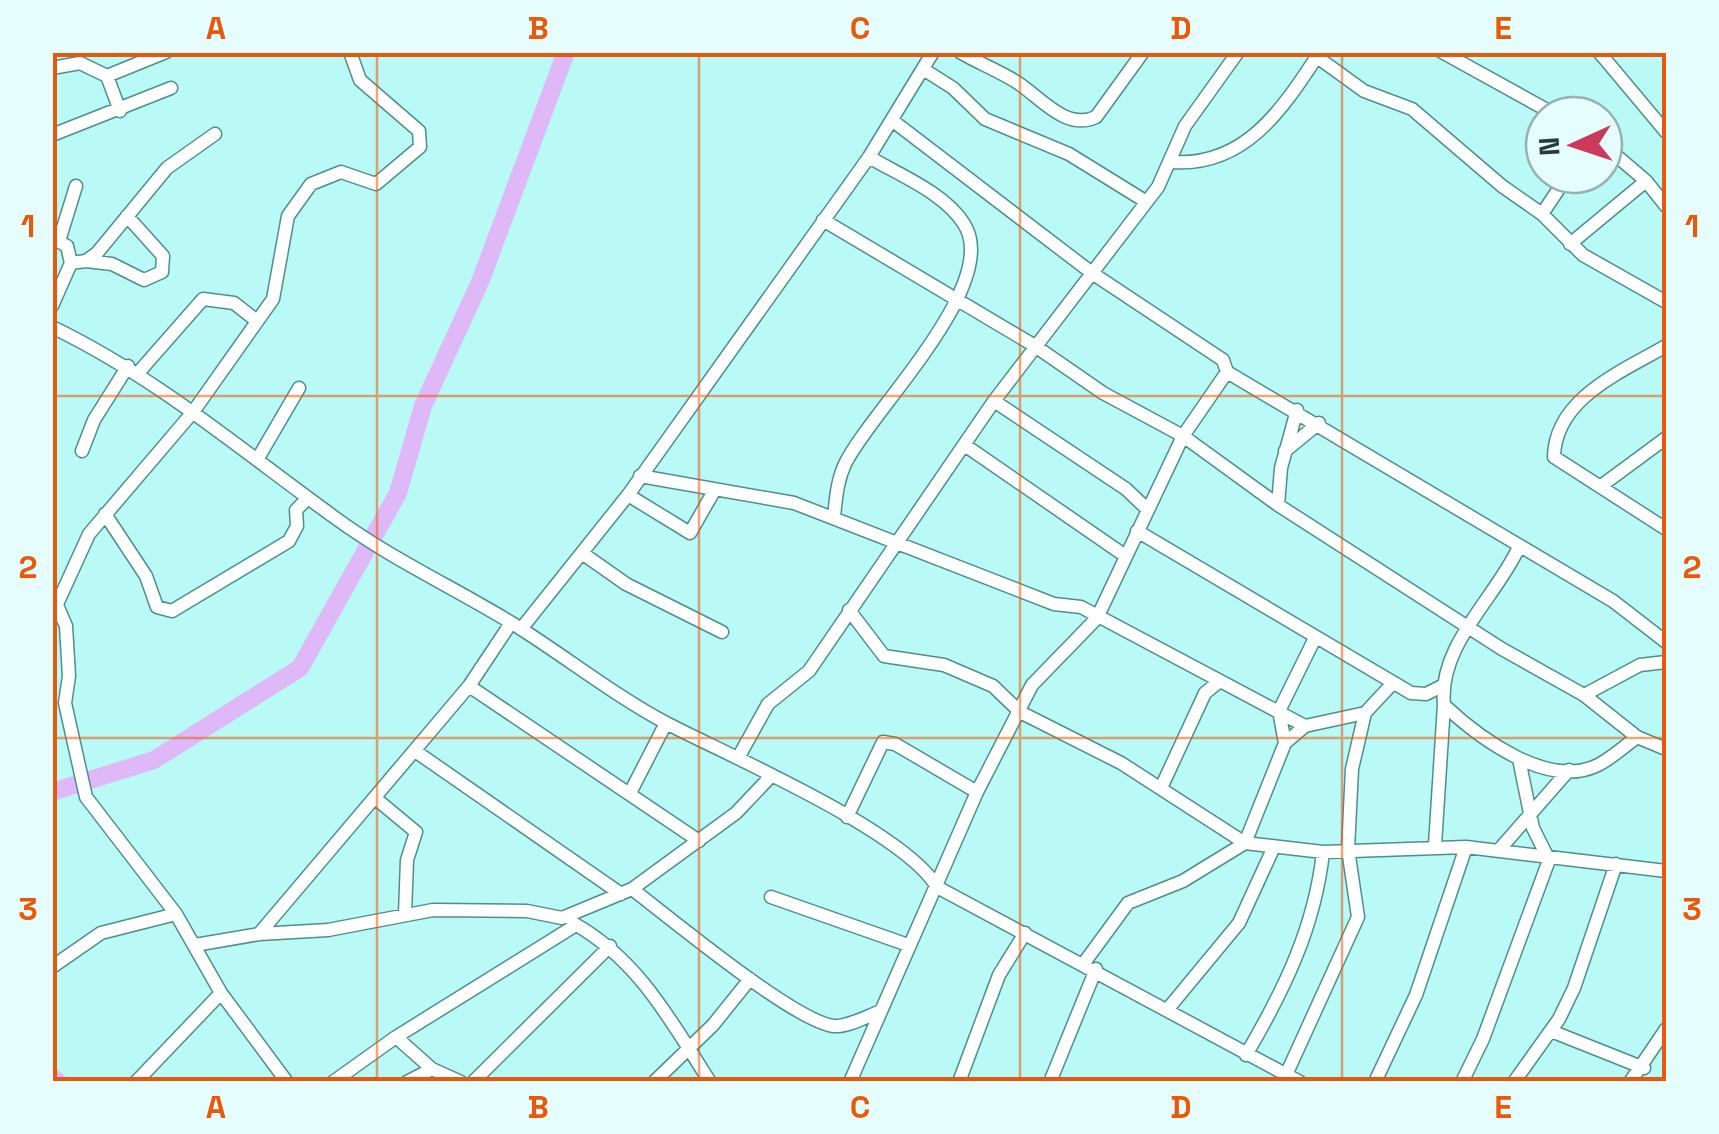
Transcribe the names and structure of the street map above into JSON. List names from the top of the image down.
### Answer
{
  "north": "left",
  "grid": {
    "columns": [
      "A",
      "B",
      "C",
      "D",
      "E"
    ],
    "rows": ["1", "2", "3"]
  }
}
